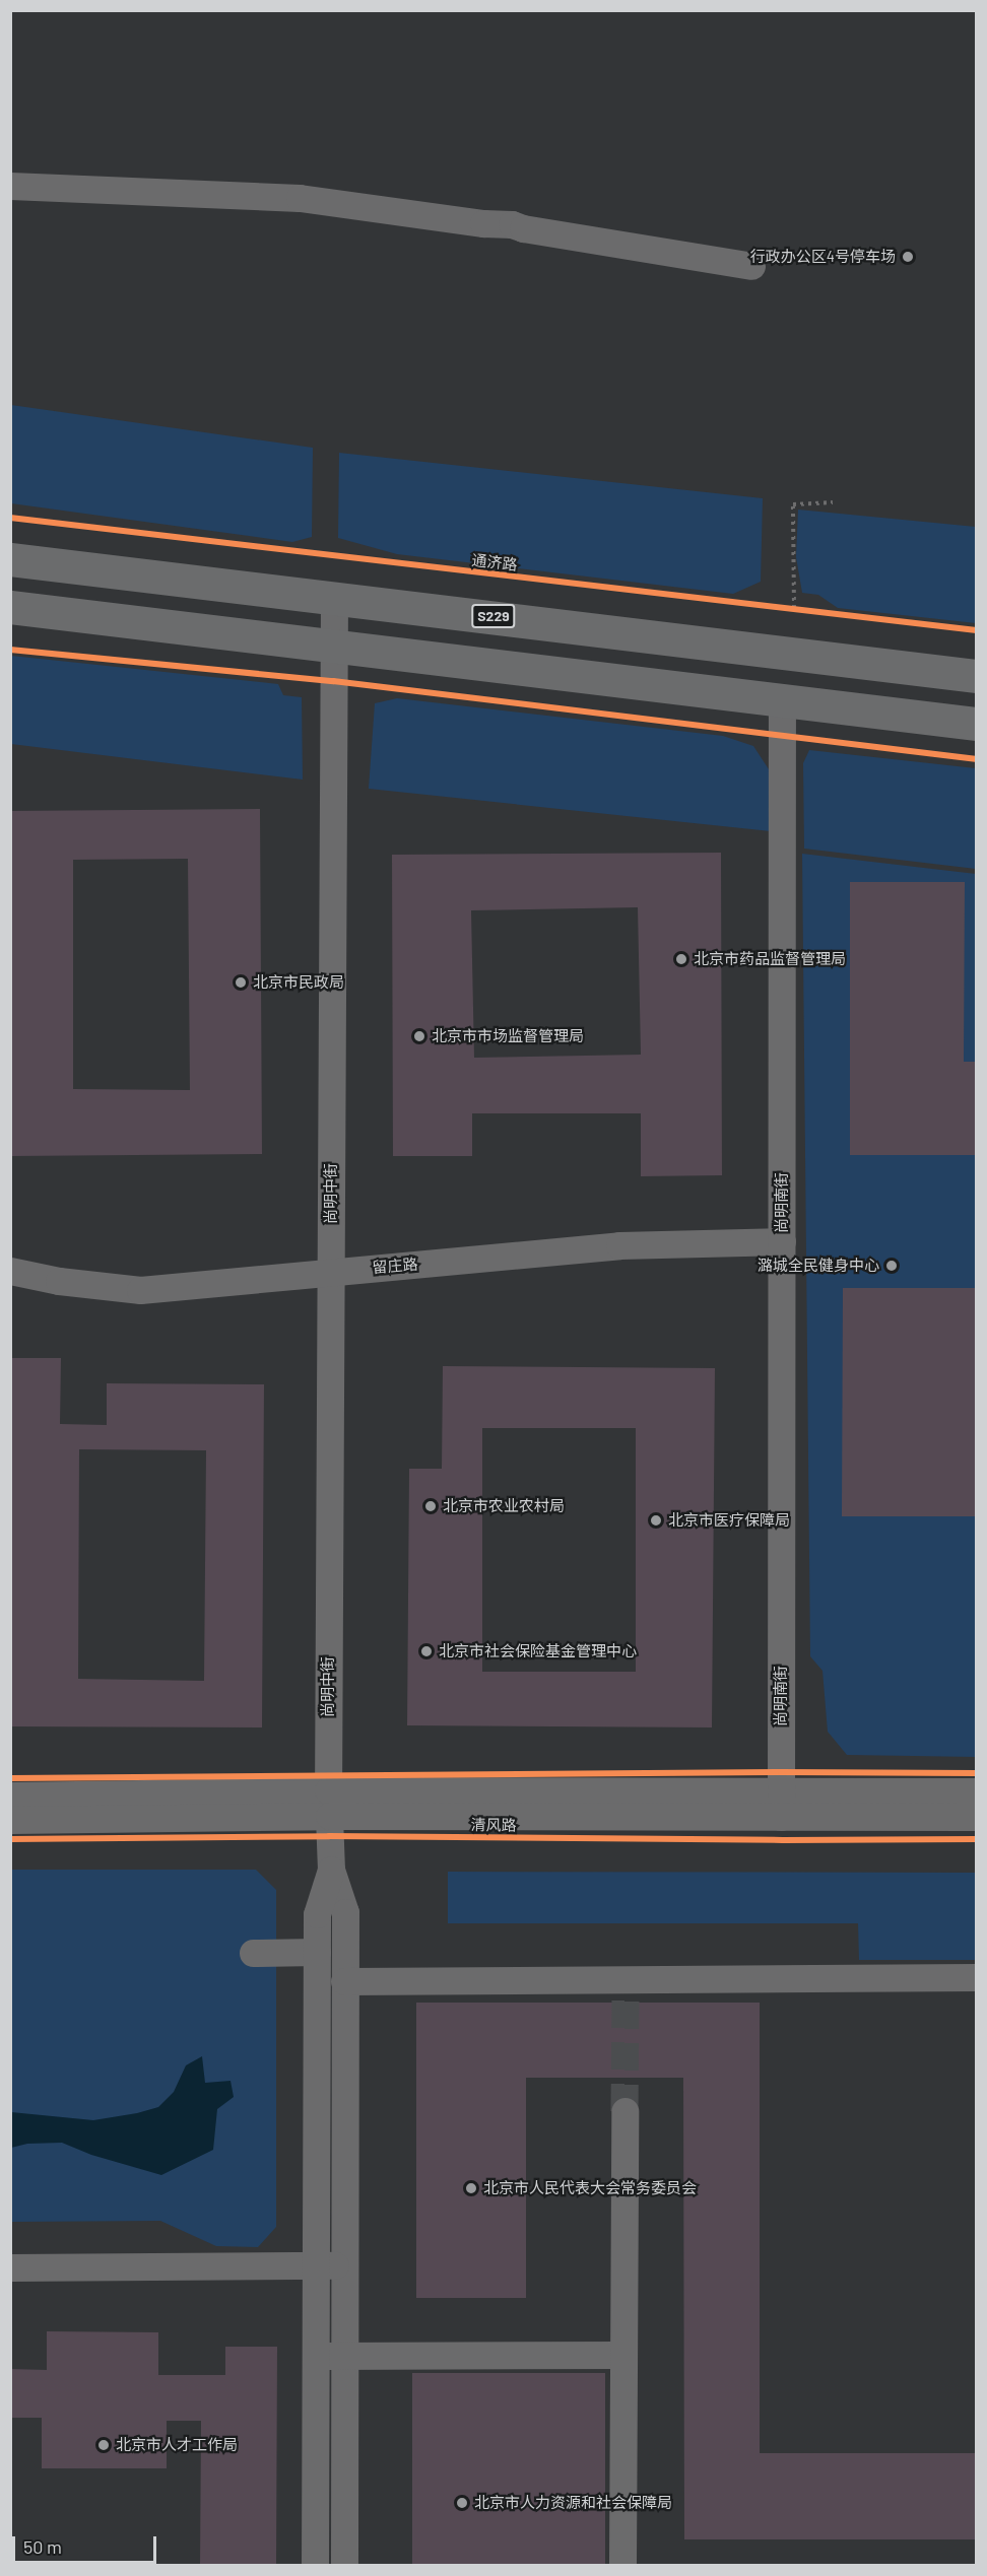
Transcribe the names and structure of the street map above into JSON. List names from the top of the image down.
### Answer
{
  "streets": {
    "main road": ["S229"],
    "street": ["尚明中街", "尚明南街", "留庄路"],
    "cycle path": ["通济路", "清风路"]
  },
  "crossings": [
    ["S229", "尚明中街"],
    ["尚明中街", "留庄路"],
    ["尚明南街", "留庄路"]
  ],
  "places": [
    "行政办公区4号停车场",
    "北京市药品监督管理局",
    "北京市民政局",
    "北京市市场监督管理局",
    "潞城全民健身中心",
    "北京市农业农村局",
    "北京市医疗保障局",
    "北京市社会保险基金管理中心",
    "北京市人民代表大会常务委员会",
    "北京市人才工作局",
    "北京市人力资源和社会保障局"
  ],
  "scale_bar": "50 m"
}
